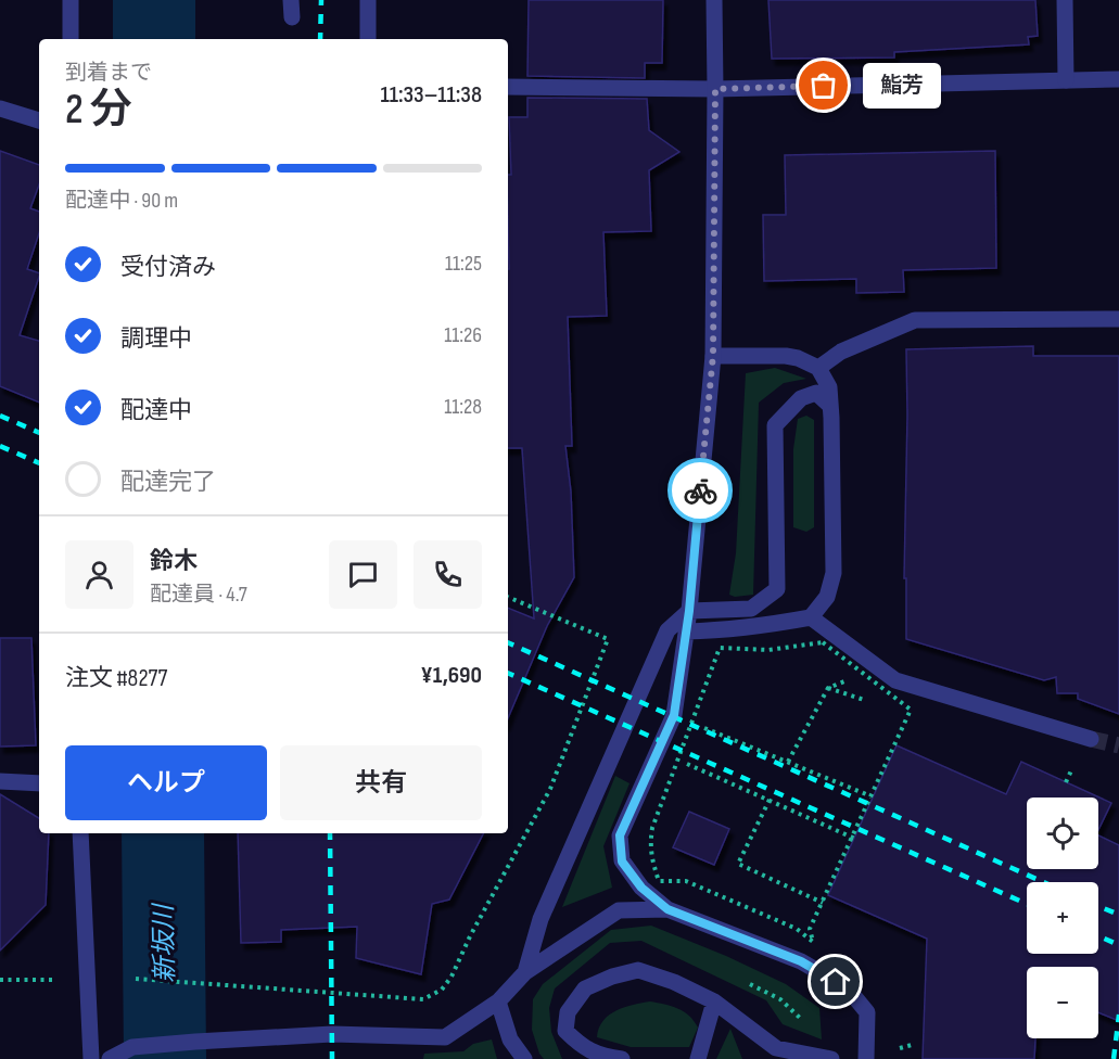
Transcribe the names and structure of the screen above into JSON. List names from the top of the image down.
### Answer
{
  "water": ["新坂川"],
  "places": ["鮨芳"],
  "page": {
    "heading": ["2 分", "到着まで", "11:33–11:38"],
    "panel": [
      "鈴木",
      "配達員 · 4.7",
      "注文 #8277",
      "¥1,690"
    ],
    "bubble": "鮨芳",
    "bar": "配達中 · 90 m",
    "list": [
      ["受付済み", "11:25"],
      ["調理中", "11:26"],
      ["配達中", "11:28"],
      "配達完了"
    ],
    "buttons": ["ヘルプ", "共有"],
    "map_buttons": ["+", "−"]
  }
}
